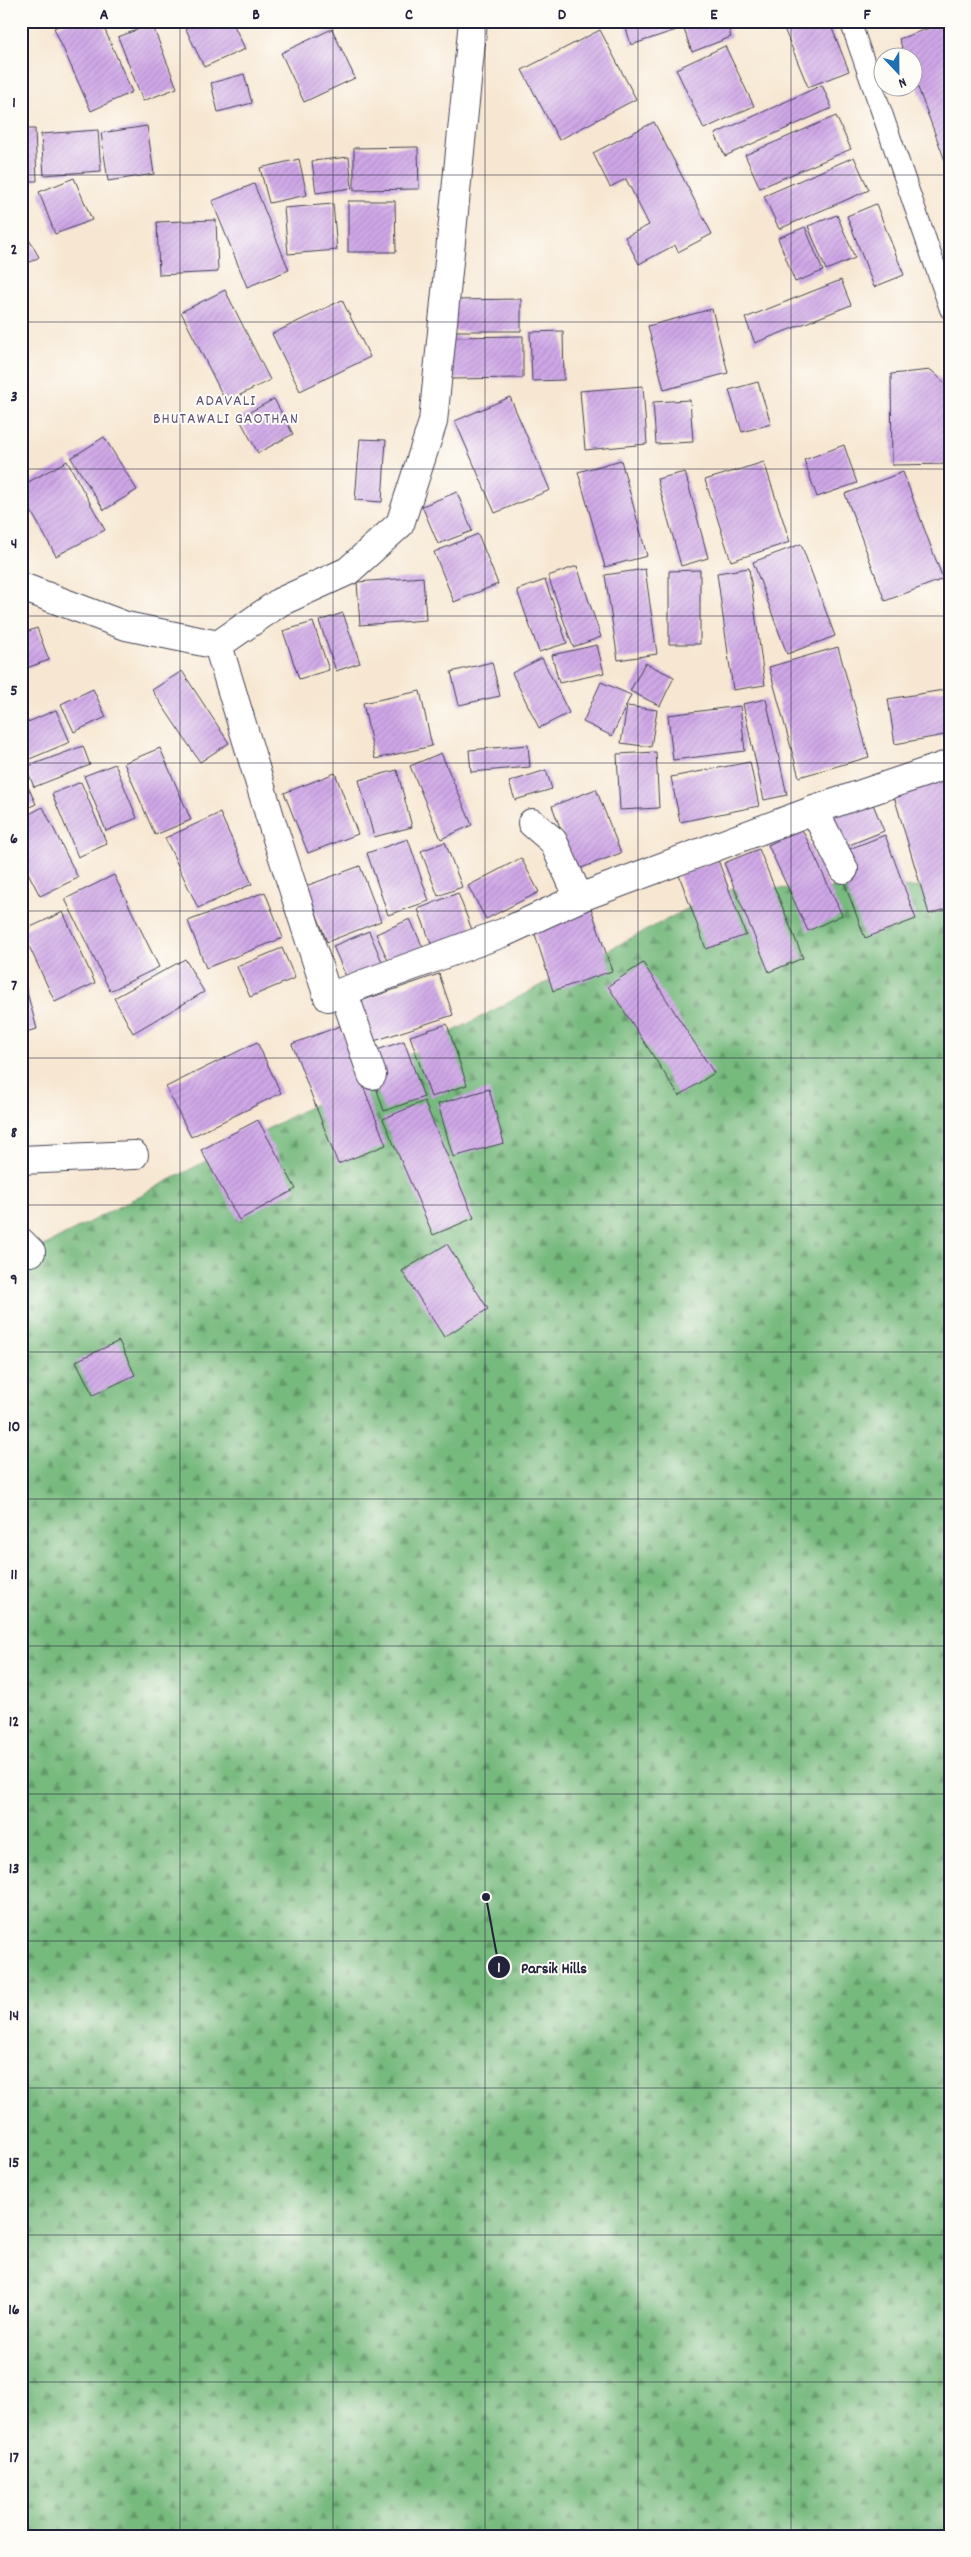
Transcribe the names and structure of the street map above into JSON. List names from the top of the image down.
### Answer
{
  "districts": ["ADAVALI BHUTAWALI GAOTHAN"],
  "places": ["Parsik Hills"],
  "north": "bottom",
  "grid": {
    "columns": [
      "A",
      "B",
      "C",
      "D",
      "E",
      "F"
    ],
    "rows": [
      "1",
      "2",
      "3",
      "4",
      "5",
      "6",
      "7",
      "8",
      "9",
      "10",
      "11",
      "12",
      "13",
      "14",
      "15",
      "16",
      "17"
    ]
  }
}
